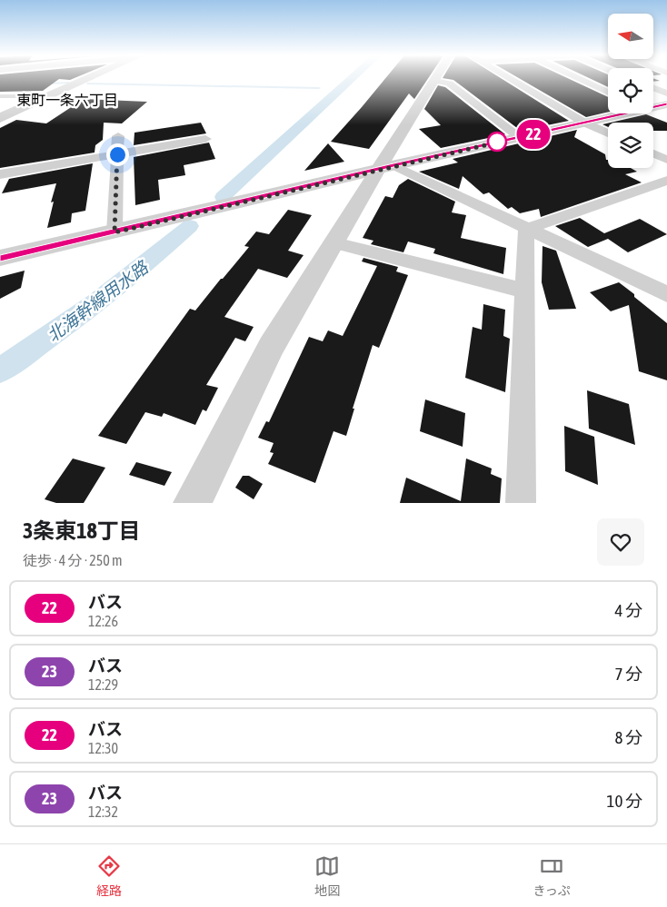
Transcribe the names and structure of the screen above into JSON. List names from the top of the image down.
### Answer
{
  "districts": ["東町一条六丁目"],
  "water": ["北海幹線用水路"],
  "lines": ["bus line 22"],
  "north": "left",
  "page": {
    "on_map": "22",
    "heading": ["3条東18丁目", "徒歩 · 4 分 · 250 m"],
    "list": [
      {
        "mark": "22",
        "name": "バス",
        "note": "12:26",
        "value": "4 分"
      },
      {
        "mark": "23",
        "name": "バス",
        "note": "12:29",
        "value": "7 分"
      },
      {
        "mark": "22",
        "name": "バス",
        "note": "12:30",
        "value": "8 分"
      },
      {
        "mark": "23",
        "name": "バス",
        "note": "12:32",
        "value": "10 分"
      }
    ],
    "tabs": ["経路", "地図", "きっぷ"]
  }
}
